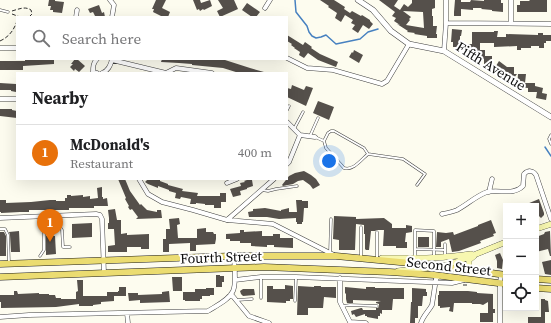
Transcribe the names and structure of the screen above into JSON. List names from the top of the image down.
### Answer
{
  "streets": {
    "main road": ["Fourth Street", "Second Street"],
    "street": ["Fifth Avenue"]
  },
  "crossings": [
    ["Fourth Street", "Second Street"]
  ],
  "page": {
    "search": "Search here",
    "heading": "Nearby",
    "list": [
      {
        "mark": "1",
        "name": "McDonald's",
        "note": "Restaurant",
        "value": "400 m"
      }
    ],
    "map_buttons": ["+", "−"],
    "pins": "1"
  }
}
